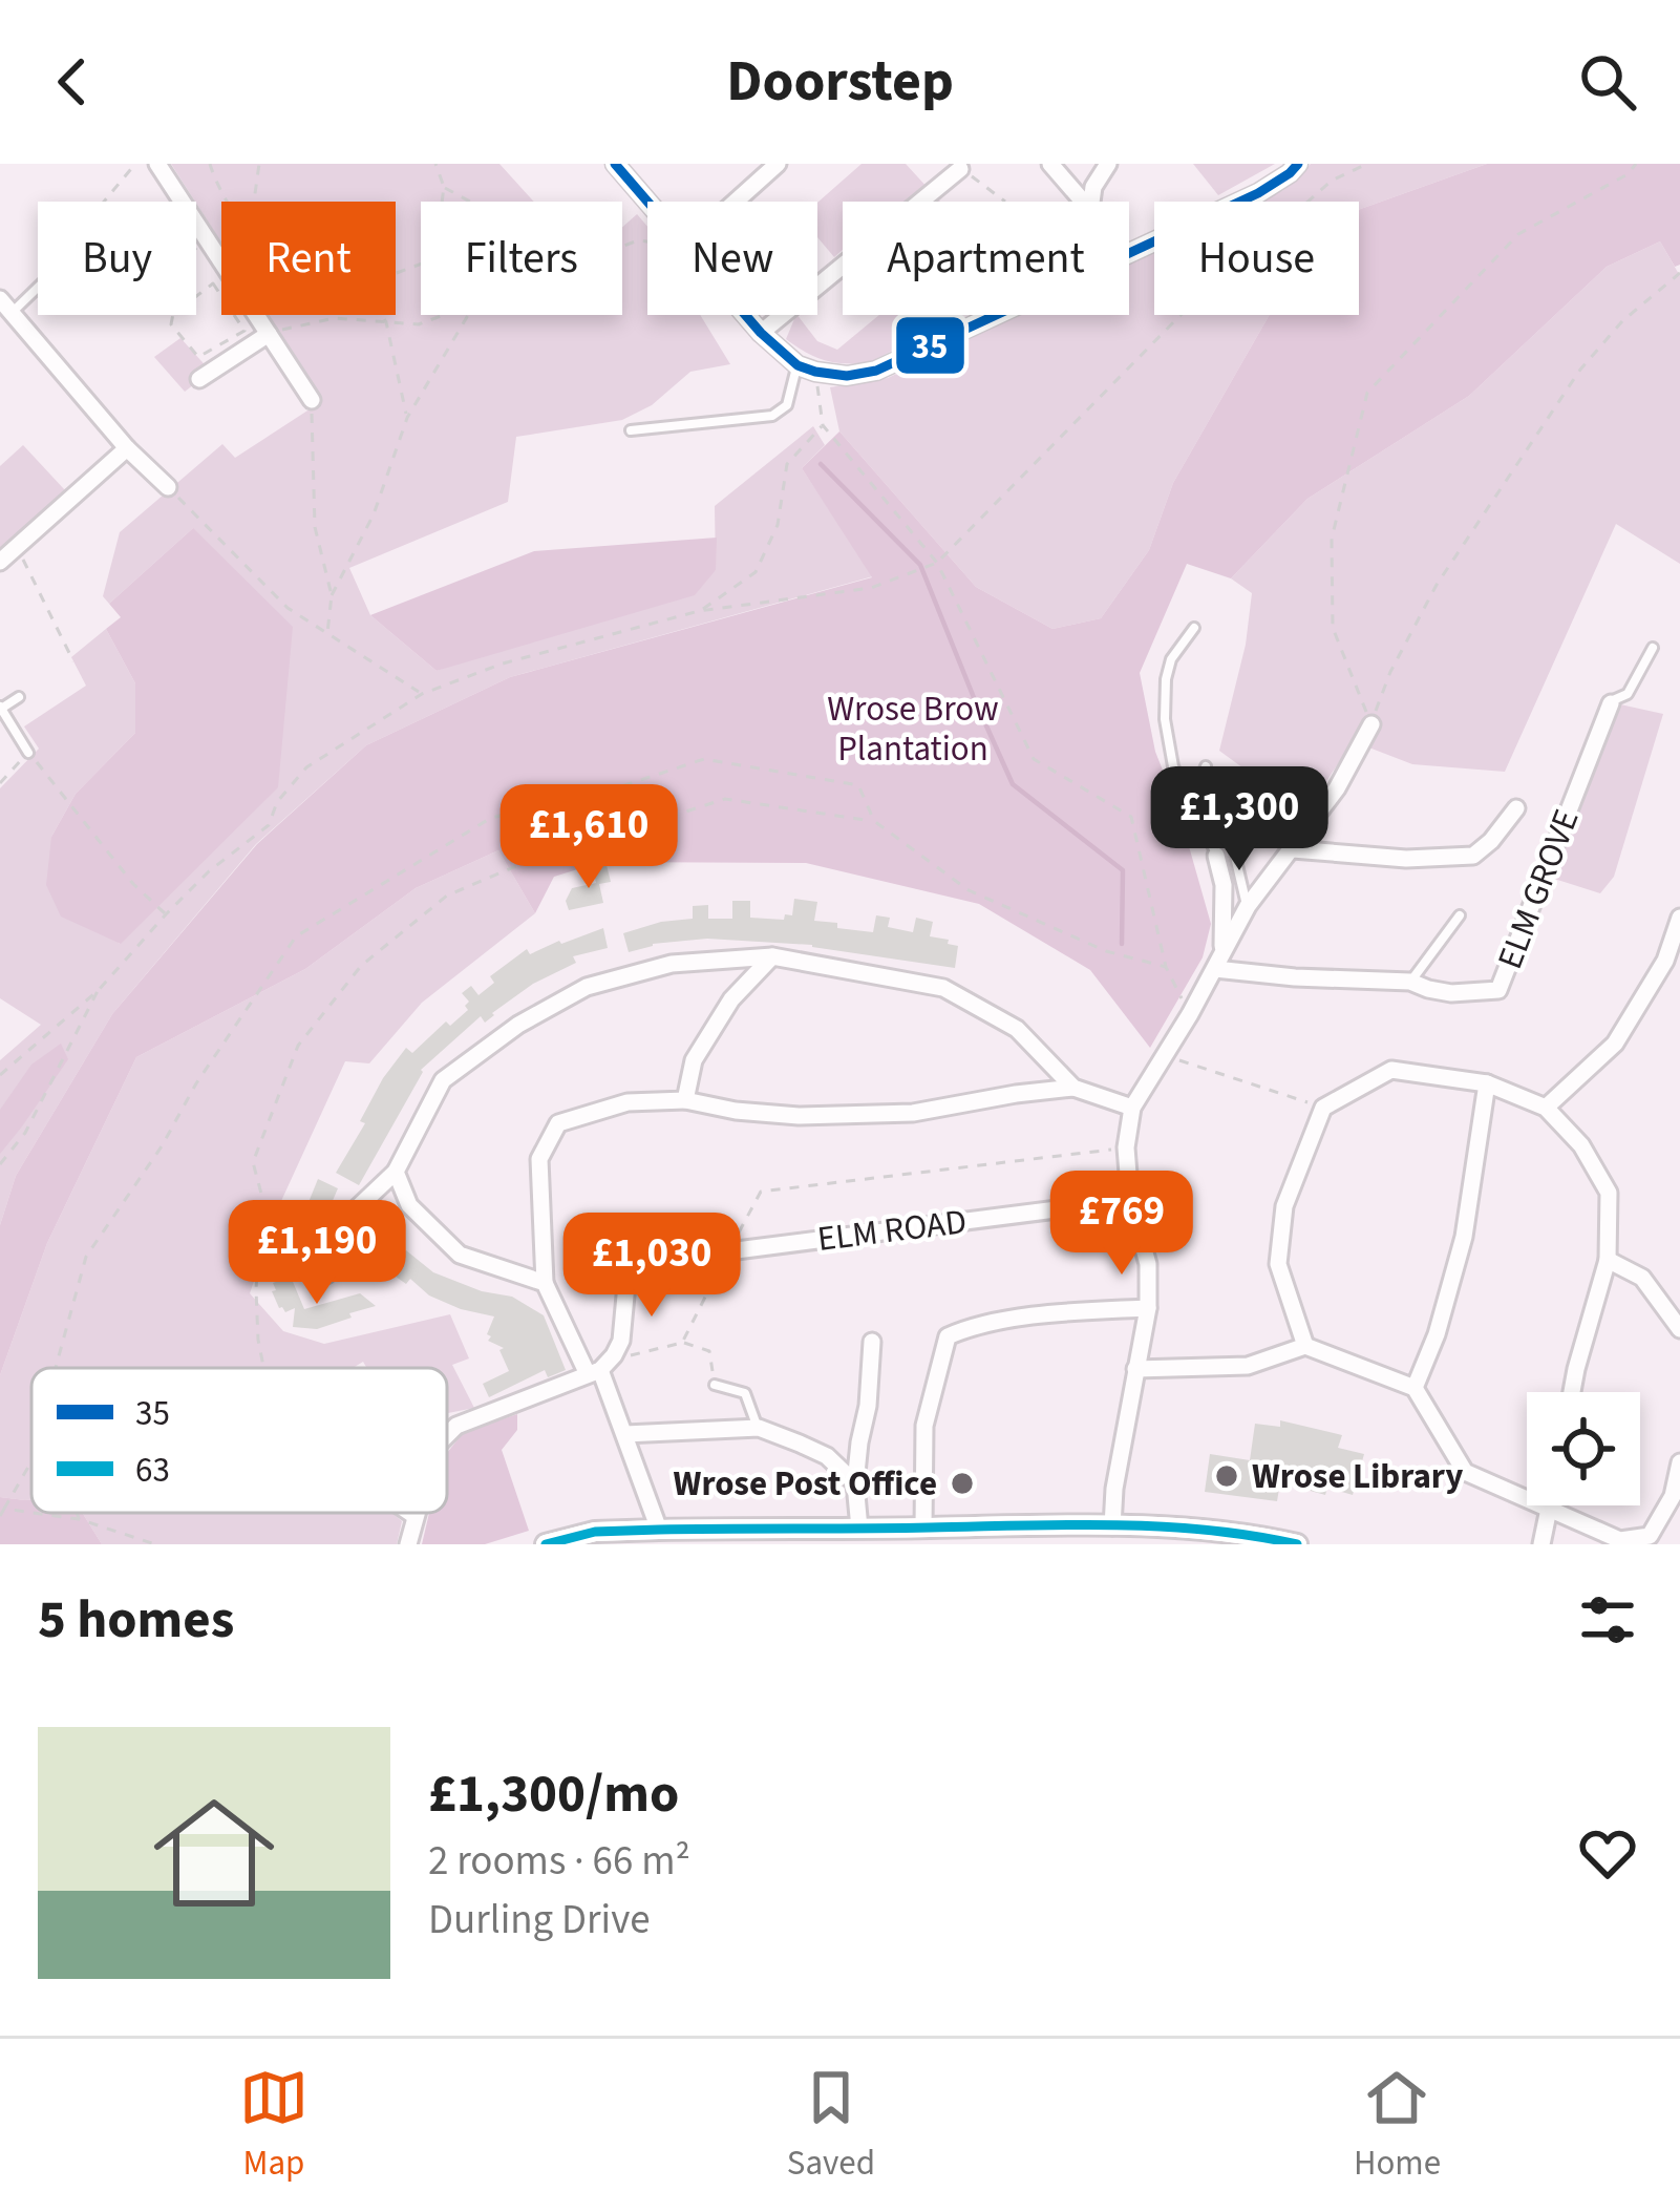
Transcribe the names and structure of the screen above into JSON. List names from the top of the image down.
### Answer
{
  "streets": {
    "street": ["ELM GROVE", "ELM ROAD"]
  },
  "parks": ["Wrose Brow Plantation"],
  "places": ["Wrose Library", "Wrose Post Office"],
  "lines": ["transit line 35", "transit line 63"],
  "legend": ["35", "63"],
  "page": {
    "header": "Doorstep",
    "chip": [
      "Buy",
      "Rent",
      "Filters",
      "New",
      "Apartment",
      "House"
    ],
    "price": [
      "£1,300",
      "£1,610",
      "£769",
      "£1,190",
      "£1,030"
    ],
    "heading": "5 homes",
    "list": [
      {
        "name": "£1,300/mo",
        "note": "2 rooms · 66 m² · Durling Drive"
      }
    ],
    "tabs": ["Map", "Saved", "Home"]
  }
}
